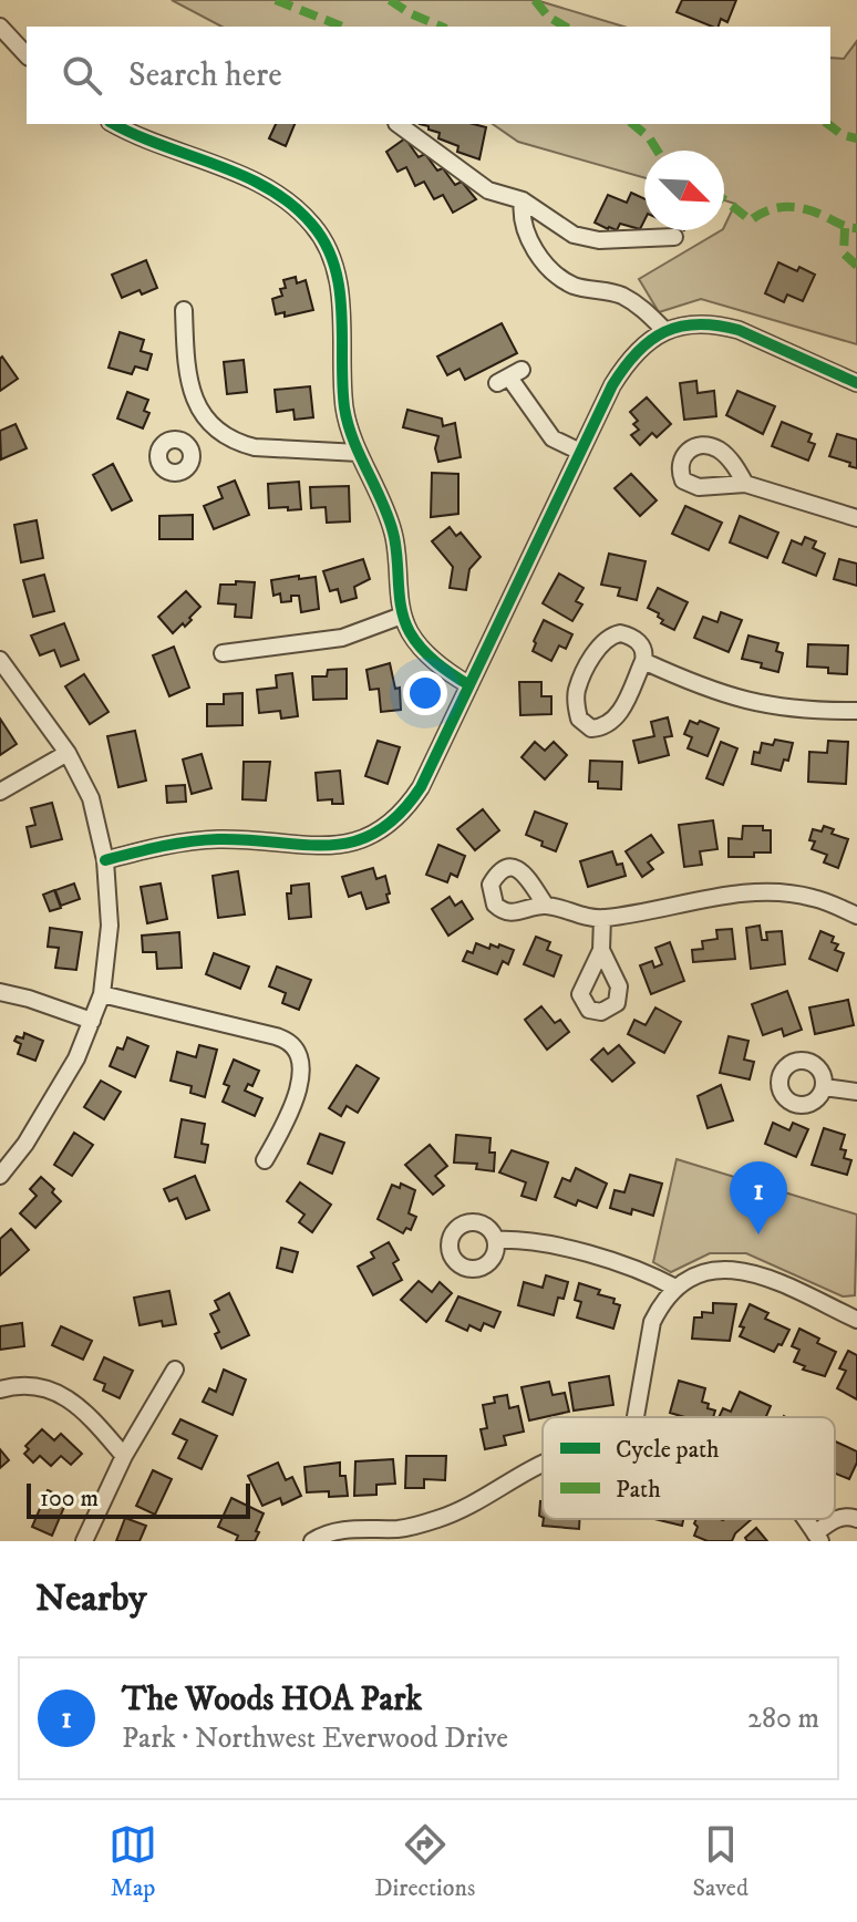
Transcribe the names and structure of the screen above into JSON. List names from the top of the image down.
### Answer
{
  "legend": ["Cycle path", "Path"],
  "scale_bar": "100 m",
  "north": "bottom right",
  "page": {
    "search": "Search here",
    "pins": "1",
    "scale": "100 m",
    "heading": "Nearby",
    "list": [
      {
        "mark": "1",
        "name": "The Woods HOA Park",
        "note": "Park · Northwest Everwood Drive",
        "value": "280 m"
      }
    ],
    "nav": ["Map", "Directions", "Saved"]
  }
}
